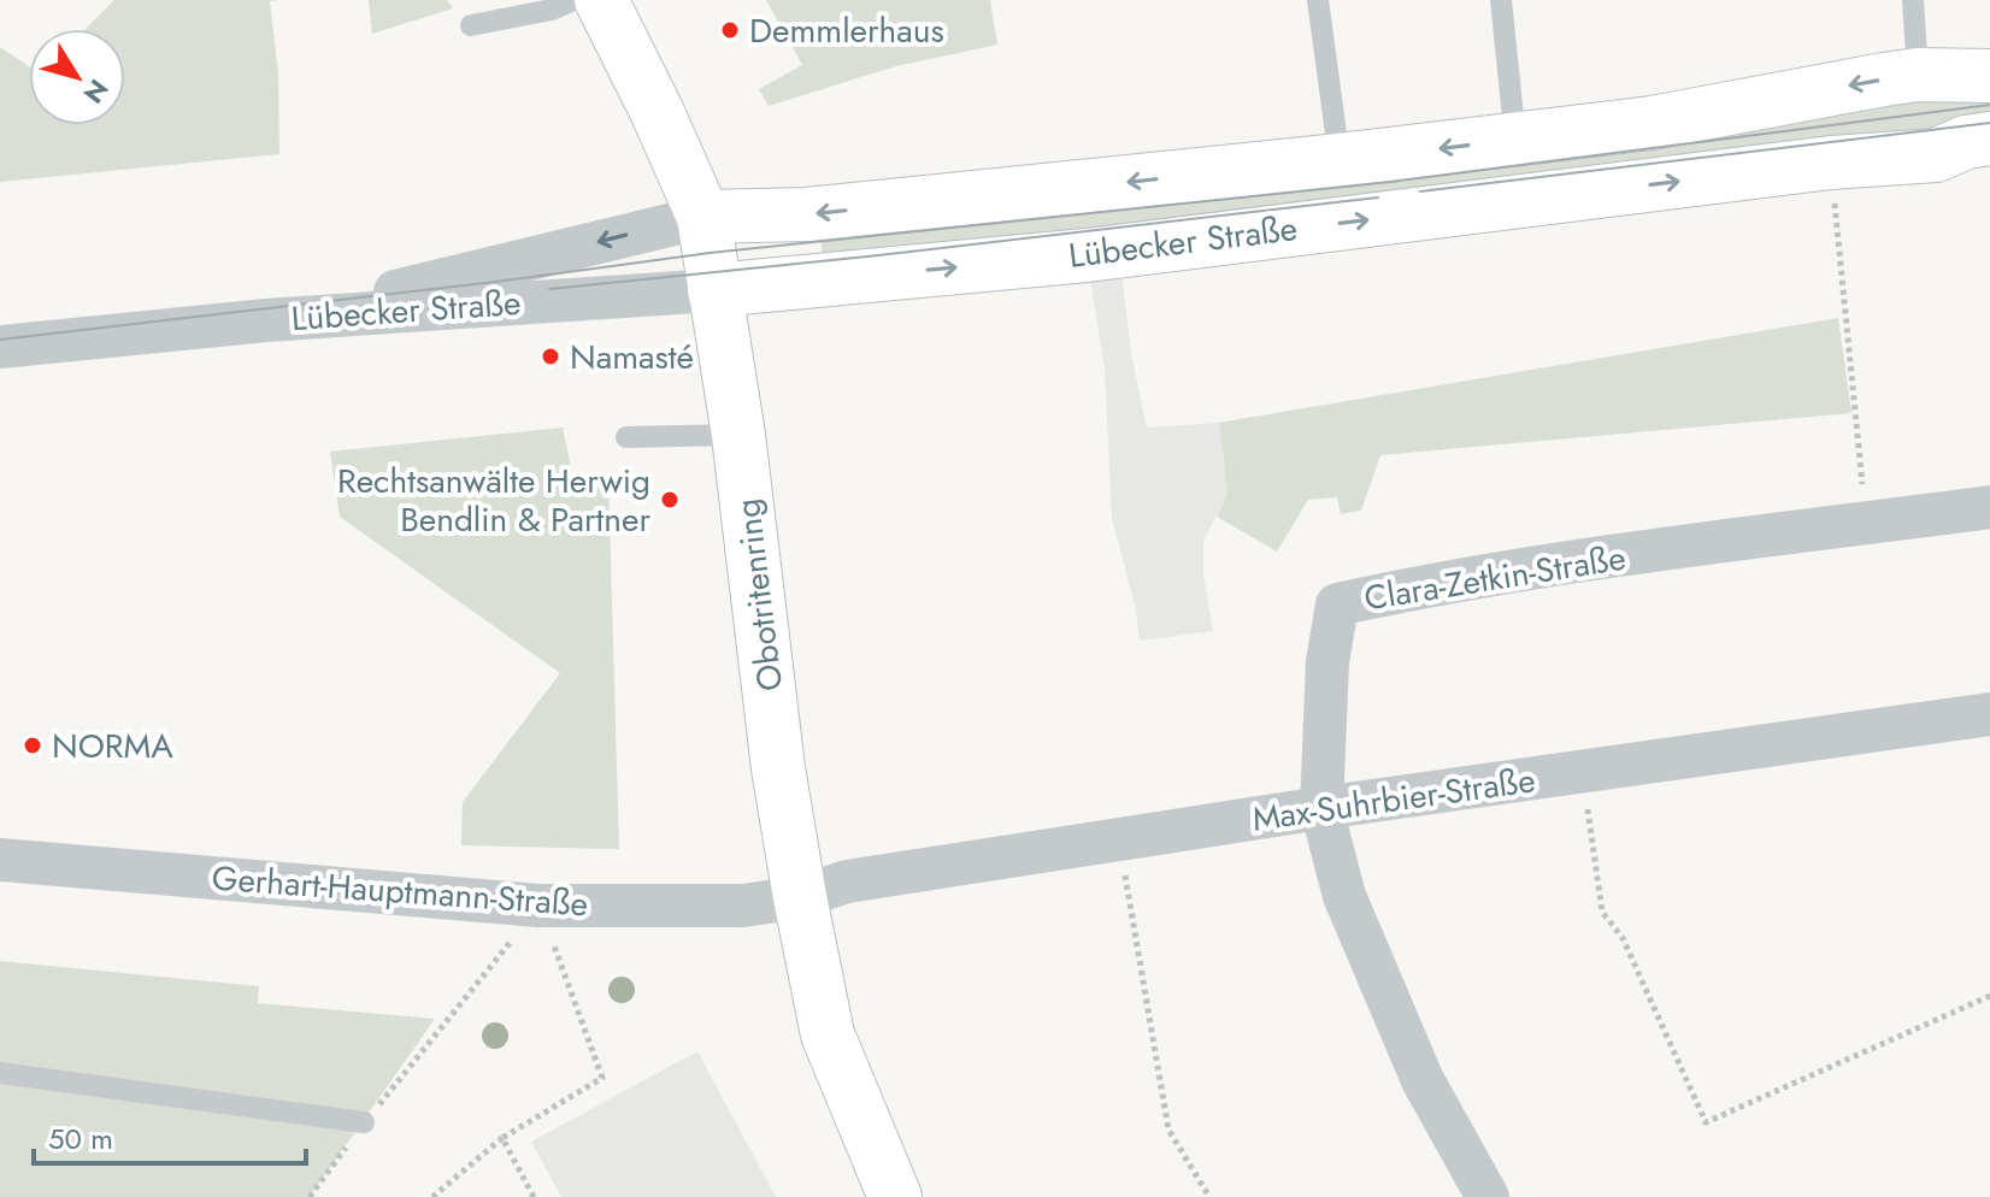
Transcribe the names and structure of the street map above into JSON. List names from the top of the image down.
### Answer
{
  "streets": {
    "street": [
      "Lübecker Straße",
      "Clara-Zetkin-Straße",
      "Obotritenring",
      "Max-Suhrbier-Straße",
      "Gerhart-Hauptmann-Straße"
    ]
  },
  "crossings": [
    ["Lübecker Straße", "Obotritenring"],
    ["Clara-Zetkin-Straße", "Max-Suhrbier-Straße"],
    ["Obotritenring", "Max-Suhrbier-Straße"],
    ["Obotritenring", "Gerhart-Hauptmann-Straße"],
    ["Max-Suhrbier-Straße", "Gerhart-Hauptmann-Straße"]
  ],
  "places": [
    "Demmlerhaus",
    "Namasté",
    "Rechtsanwälte Herwig Bendlin & Partner",
    "NORMA"
  ],
  "scale_bar": "50 m",
  "north": "bottom right"
}
